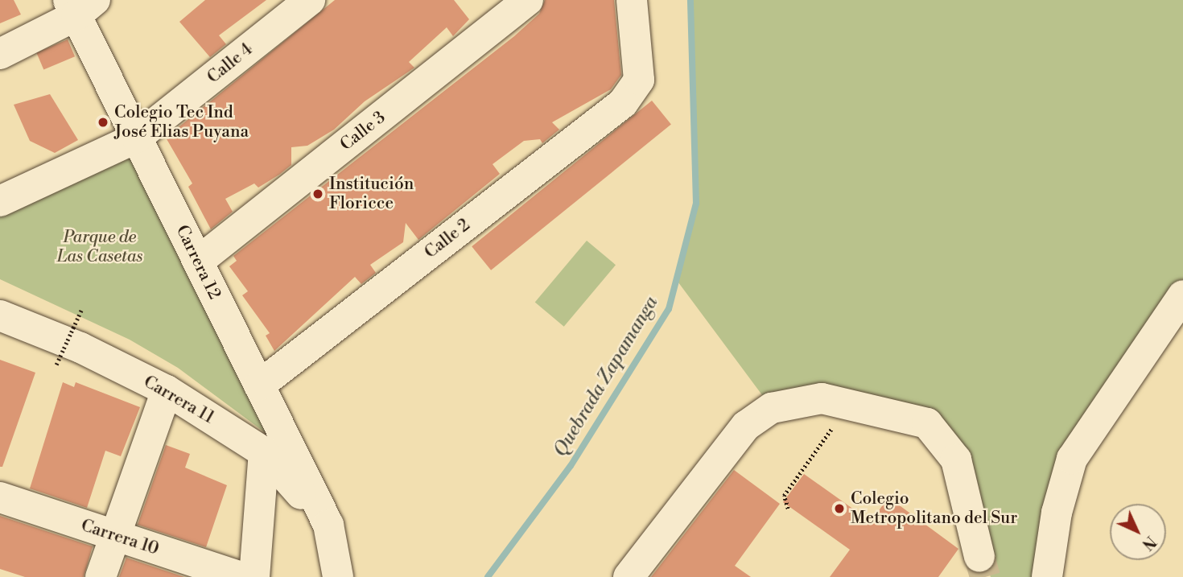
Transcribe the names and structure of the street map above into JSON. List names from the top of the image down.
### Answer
{
  "streets": {
    "street": [
      "Calle 4",
      "Calle 3",
      "Calle 2",
      "Carrera 12",
      "Carrera 11",
      "Carrera 10"
    ]
  },
  "crossings": [
    ["Calle 4", "Carrera 12"],
    ["Calle 3", "Carrera 12"],
    ["Calle 2", "Carrera 12"],
    ["Carrera 12", "Carrera 11"]
  ],
  "water": ["Quebrada Zapamanga"],
  "parks": ["Parque de Las Casetas"],
  "places": ["Colegio Tec Ind José Elias Puyana", "Institución Floricce", "Colegio Metropolitano del Sur"],
  "north": "bottom right"
}
